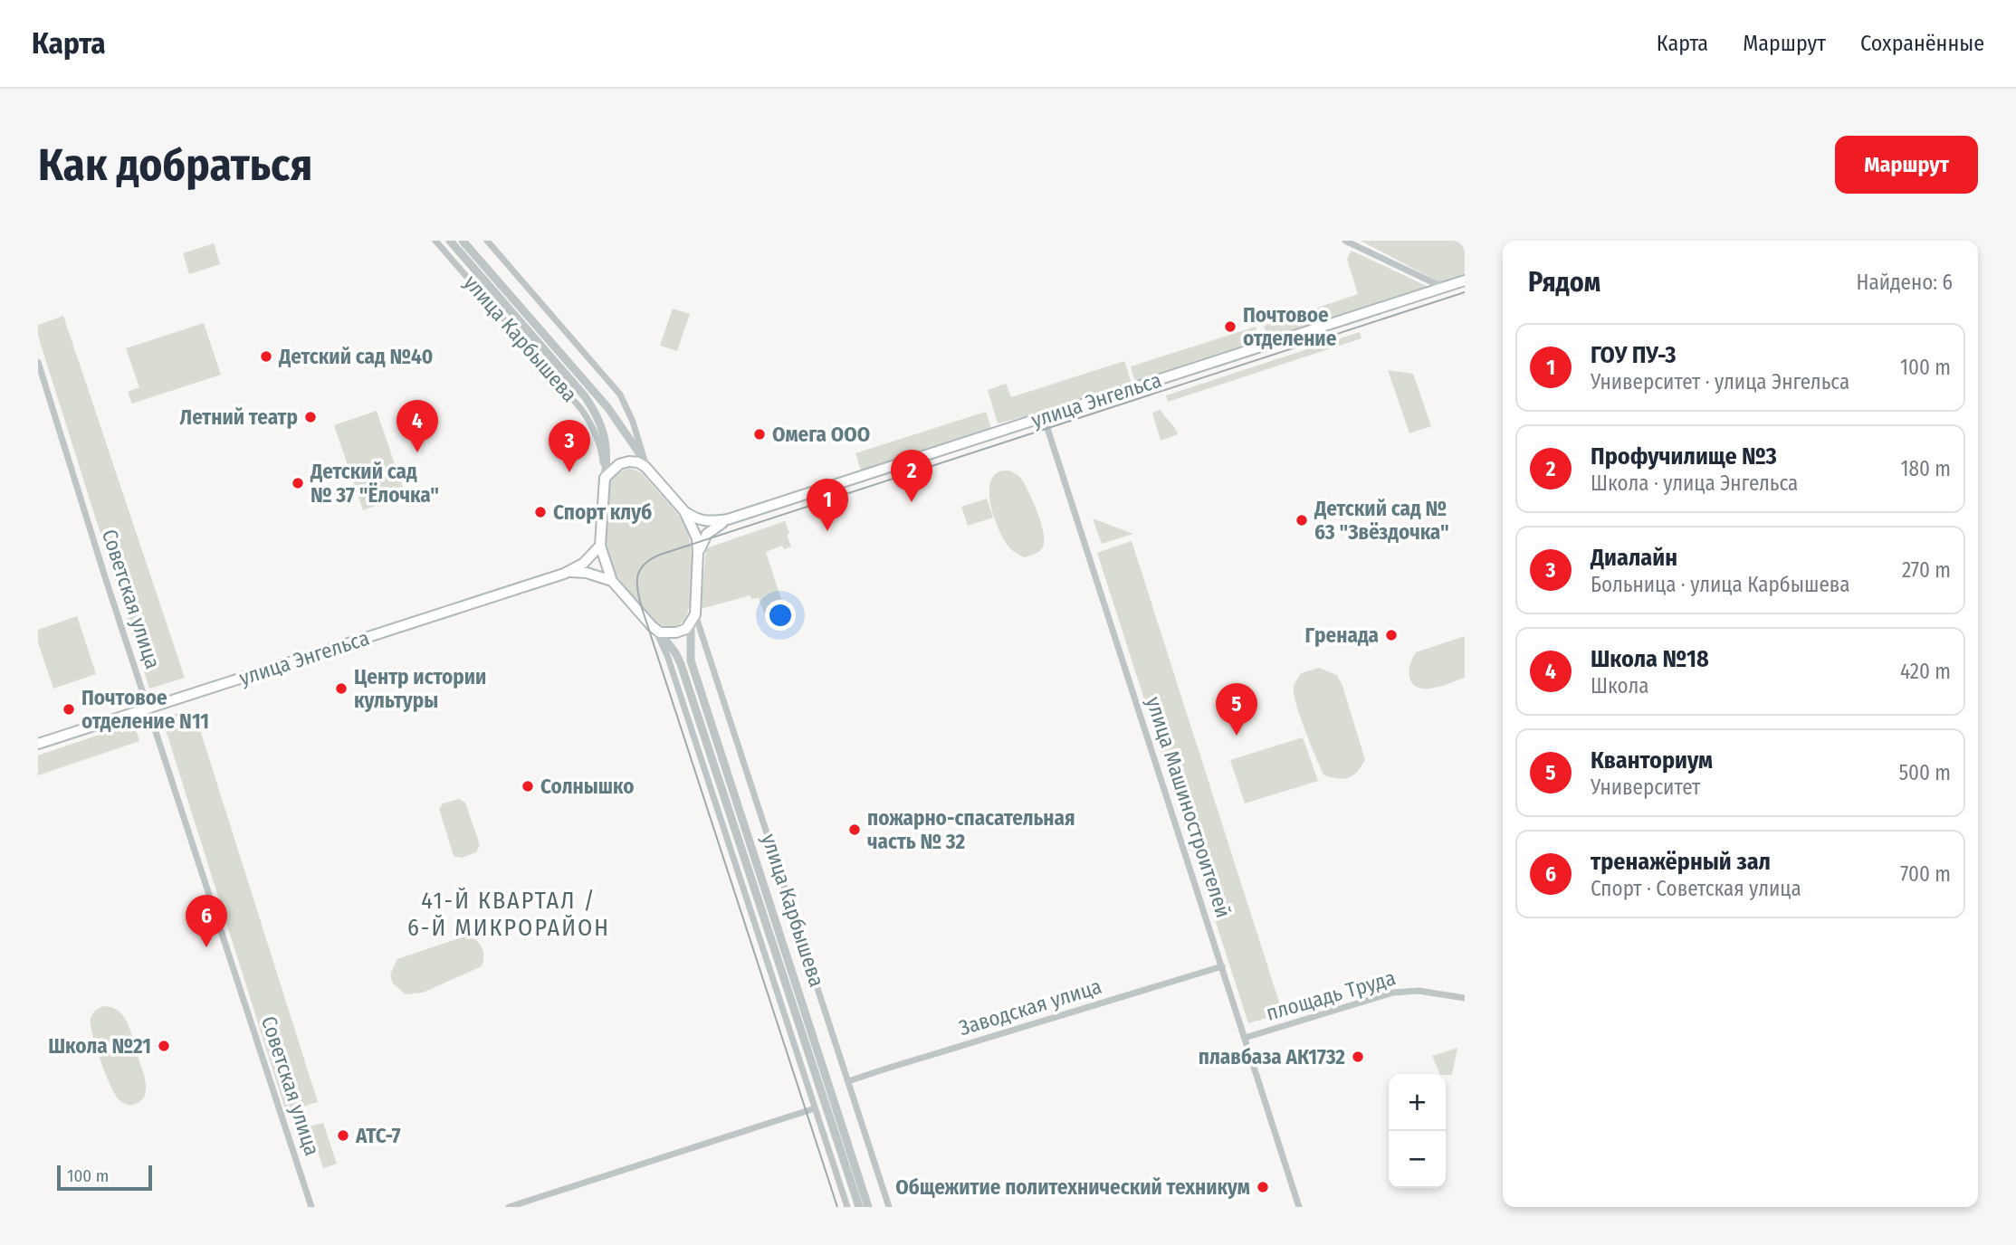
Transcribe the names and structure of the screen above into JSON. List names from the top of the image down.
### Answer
{
  "streets": {
    "main road": ["улица Карбышева", "улица Энгельса"],
    "street": [
      "Советская улица",
      "улица Машиностроителей",
      "площадь Труда",
      "Заводская улица"
    ]
  },
  "crossings": [
    ["улица Карбышева", "улица Энгельса"],
    ["улица Карбышева", "Заводская улица"],
    ["улица Энгельса", "Советская улица"],
    ["улица Энгельса", "улица Машиностроителей"],
    ["улица Машиностроителей", "площадь Труда"],
    ["улица Машиностроителей", "Заводская улица"]
  ],
  "districts": ["41-Й КВАРТАЛ / 6-Й МИКРОРАЙОН"],
  "places": [
    "Почтовое отделение",
    "Детский сад №40",
    "Летний театр",
    "Омега ООО",
    "Детский сад № 37 \"Ёлочка\"",
    "Спорт клуб",
    "Детский сад № 63 \"Звёздочка\"",
    "Гренада",
    "Центр истории культуры",
    "Почтовое отделение N11",
    "Солнышко",
    "пожарно-спасательная часть № 32",
    "Школа №21",
    "плавбаза АК1732",
    "АТС-7",
    "Общежитие политехнический техникум"
  ],
  "scale_bar": "100 m",
  "page": {
    "header": "Карта",
    "nav": ["Карта", "Маршрут", "Сохранённые"],
    "buttons": "Маршрут",
    "title": "Как добраться",
    "heading": ["Рядом", "Найдено: 6"],
    "list": [
      {
        "mark": "1",
        "name": "ГОУ ПУ-3",
        "note": "Университет · улица Энгельса",
        "value": "100 m"
      },
      {
        "mark": "2",
        "name": "Профучилище №3",
        "note": "Школа · улица Энгельса",
        "value": "180 m"
      },
      {
        "mark": "3",
        "name": "Диалайн",
        "note": "Больница · улица Карбышева",
        "value": "270 m"
      },
      {
        "mark": "4",
        "name": "Школа №18",
        "note": "Школа",
        "value": "420 m"
      },
      {
        "mark": "5",
        "name": "Кванториум",
        "note": "Университет",
        "value": "500 m"
      },
      {
        "mark": "6",
        "name": "тренажёрный зал",
        "note": "Спорт · Советская улица",
        "value": "700 m"
      }
    ],
    "pins": [
      "4",
      "3",
      "2",
      "1",
      "5",
      "6"
    ],
    "map_buttons": ["+", "−"],
    "scale": "100 m"
  }
}
